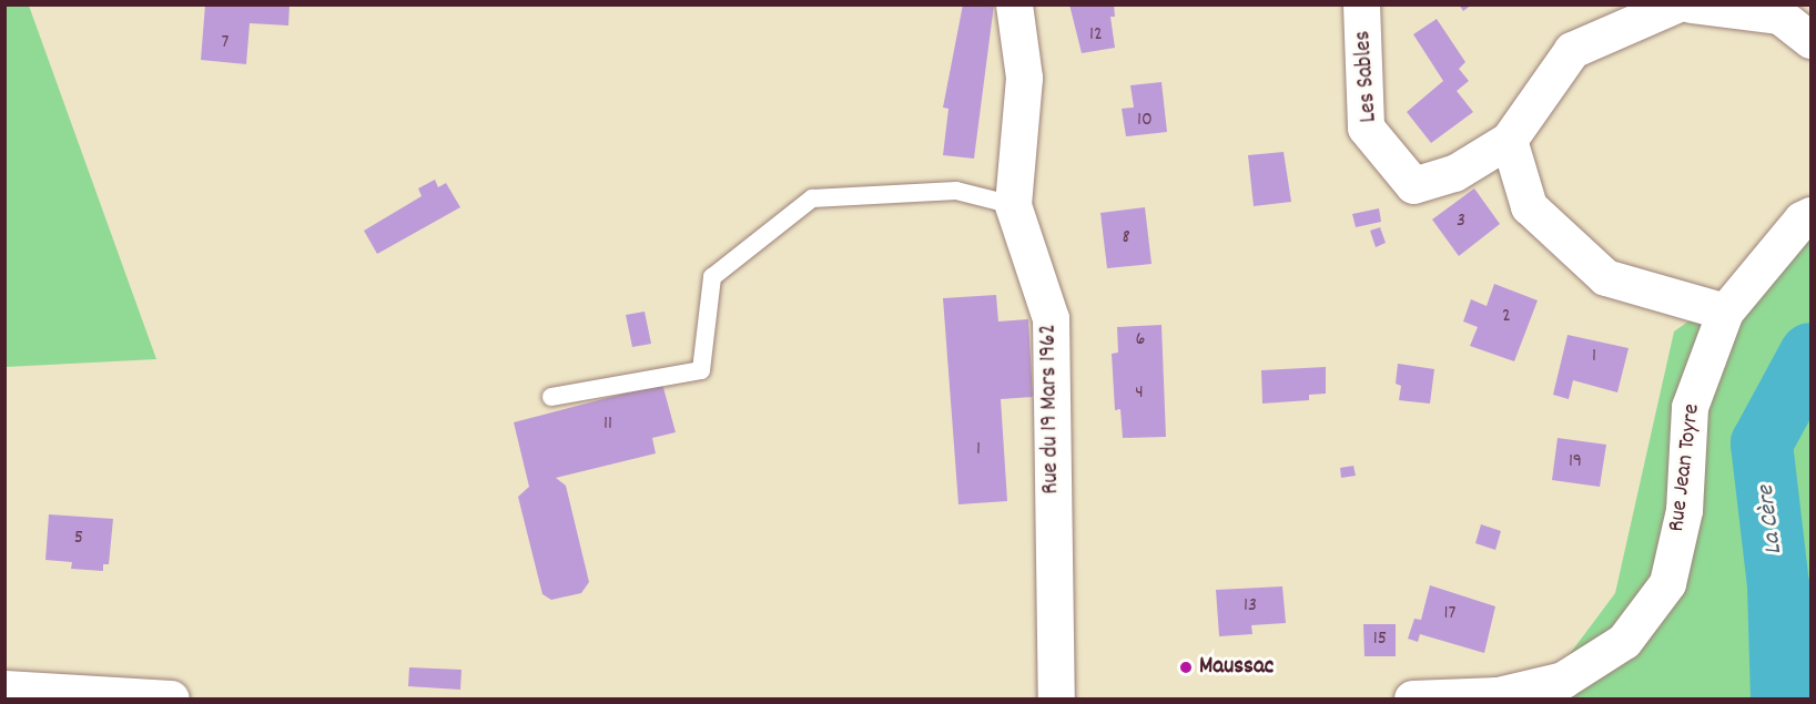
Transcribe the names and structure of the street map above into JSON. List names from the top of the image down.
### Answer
{
  "streets": {
    "street": ["Les Sables", "Rue du 19 Mars 1962", "Rue Jean Toyre"]
  },
  "water": ["La Cère"],
  "places": ["Maussac"],
  "house_numbers": [
    "12",
    "7",
    "10",
    "3",
    "8",
    "2",
    "6",
    "1",
    "4",
    "11",
    "1",
    "19",
    "5",
    "13",
    "17",
    "15"
  ]
}
